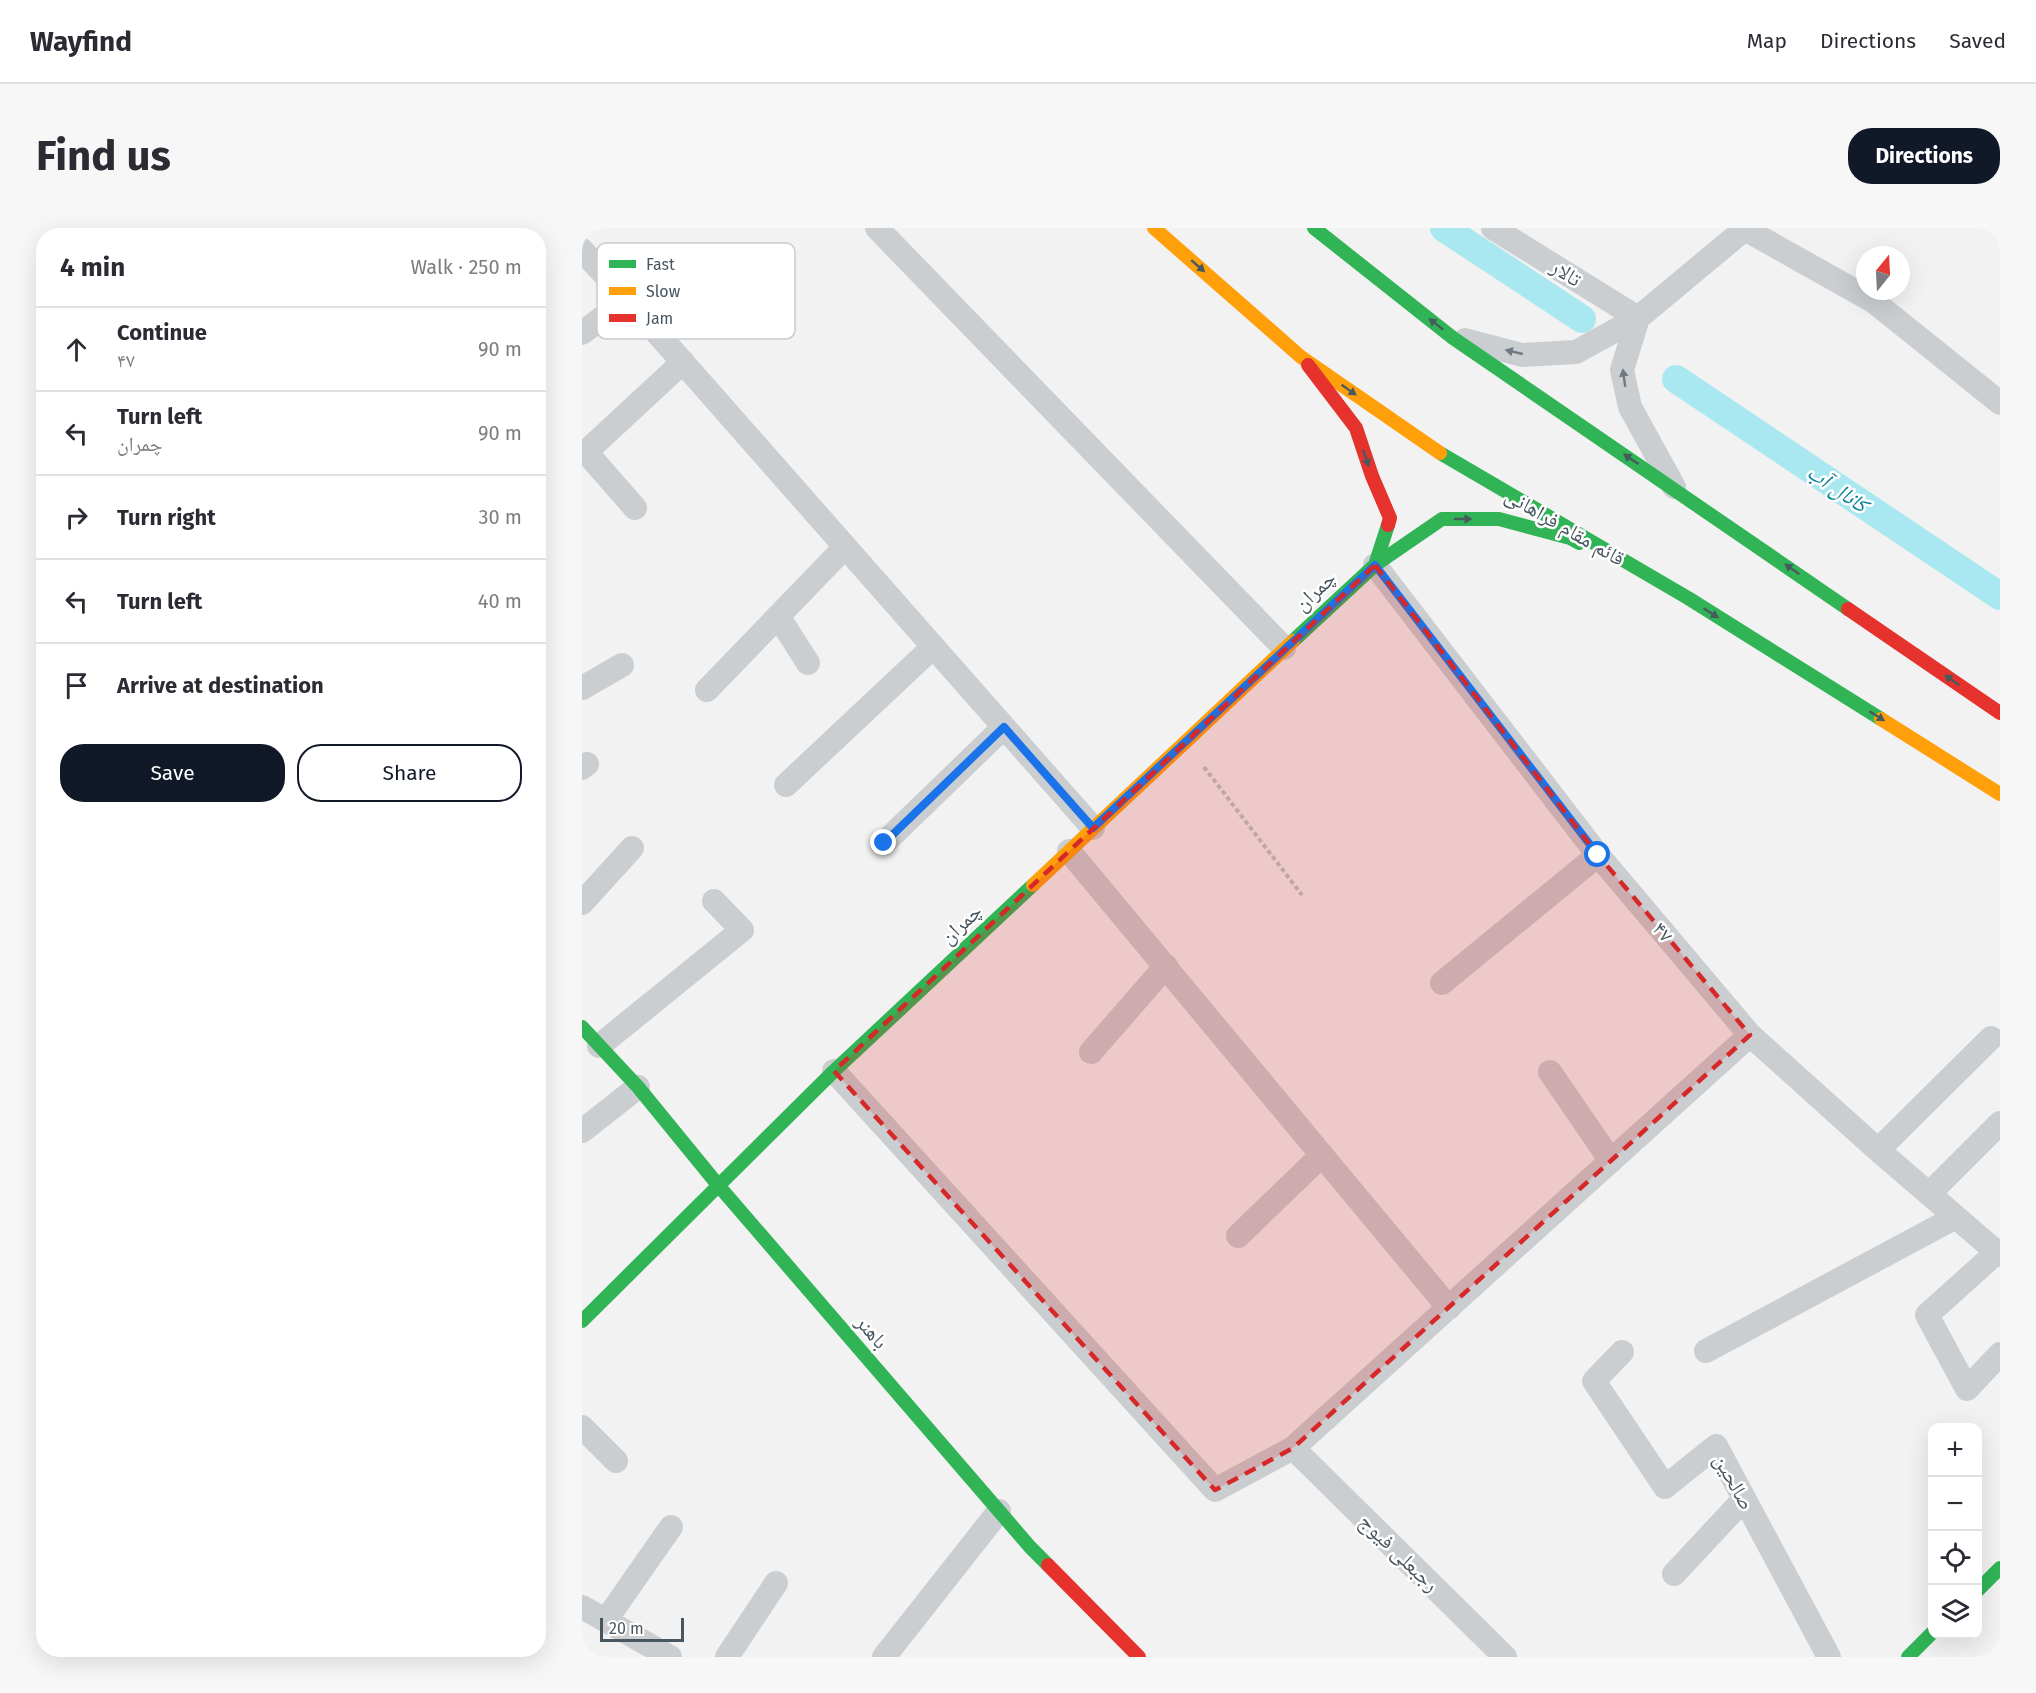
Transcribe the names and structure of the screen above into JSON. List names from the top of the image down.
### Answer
{
  "streets": {
    "street": [
      "تالار",
      "قائم مقام فراهانی",
      "چمران",
      "۴۷",
      "باهنر",
      "صالحین",
      "رجبعلی فیوج"
    ]
  },
  "crossings": [
    ["قائم مقام فراهانی", "چمران"],
    ["چمران", "۴۷"],
    ["چمران", "باهنر"]
  ],
  "water": ["کانال آب"],
  "legend": ["Fast", "Slow", "Jam"],
  "scale_bar": "20 m",
  "north": "top",
  "page": {
    "header": "Wayfind",
    "nav": ["Map", "Directions", "Saved"],
    "buttons": [
      "Directions",
      ["Save", "Share"]
    ],
    "title": "Find us",
    "heading": ["4 min", "Walk · 250 m"],
    "list": [
      ["Continue", "۴۷", "90 m"],
      ["Turn left", "چمران", "90 m"],
      ["Turn right", "30 m"],
      ["Turn left", "40 m"],
      "Arrive at destination"
    ],
    "map_buttons": ["+", "−"],
    "scale": "20 m"
  }
}
